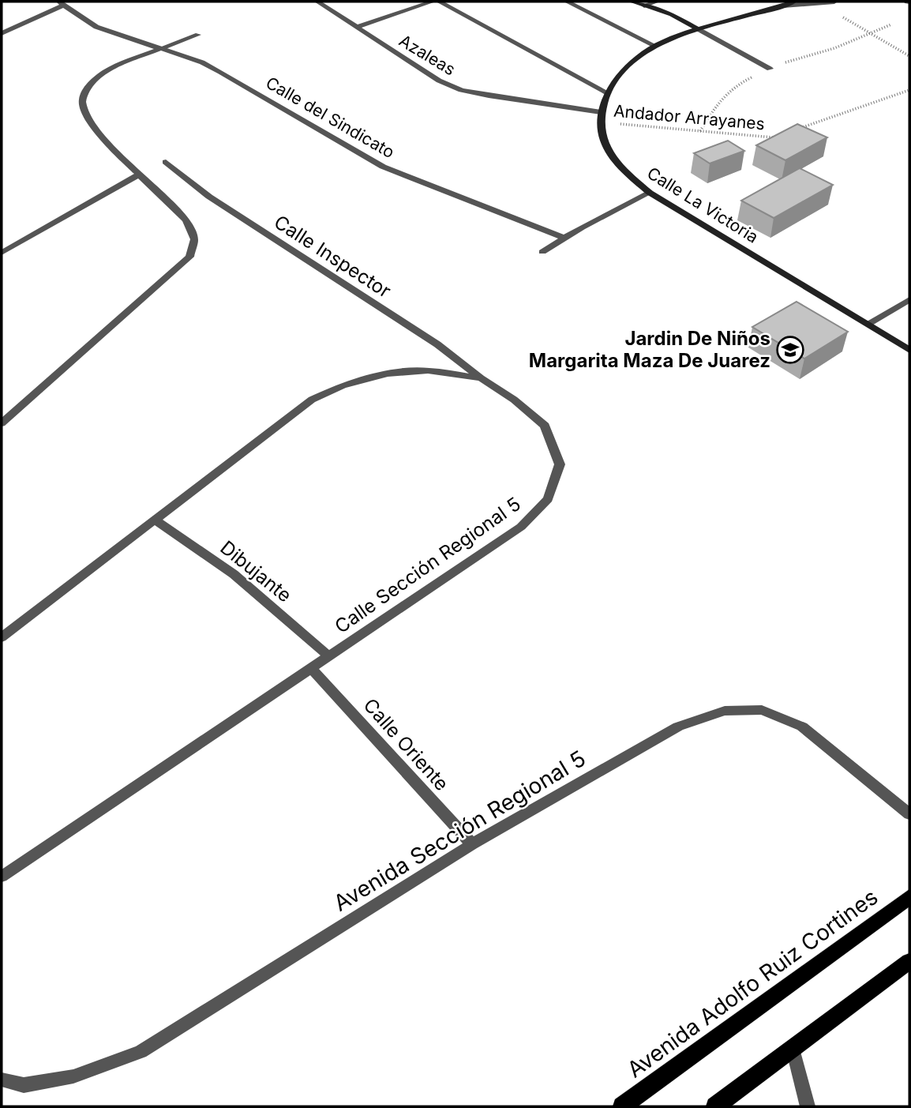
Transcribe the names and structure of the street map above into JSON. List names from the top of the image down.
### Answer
{
  "streets": {
    "main road": ["Avenida Adolfo Ruiz Cortines"],
    "street": [
      "Azaleas",
      "Calle del Sindicato",
      "Calle La Victoria",
      "Calle Inspector",
      "Calle Sección Regional 5",
      "Dibujante",
      "Calle Oriente",
      "Avenida Sección Regional 5"
    ],
    "path": ["Andador Arrayanes"]
  },
  "crossings": [
    ["Azaleas", "Calle La Victoria"],
    ["Andador Arrayanes", "Calle La Victoria"],
    ["Calle Inspector", "Calle Sección Regional 5"],
    ["Calle Sección Regional 5", "Dibujante"],
    ["Calle Sección Regional 5", "Calle Oriente"],
    ["Calle Oriente", "Avenida Sección Regional 5"]
  ],
  "places": {
    "school or university": ["Jardin De Niños Margarita Maza De Juarez"]
  }
}
